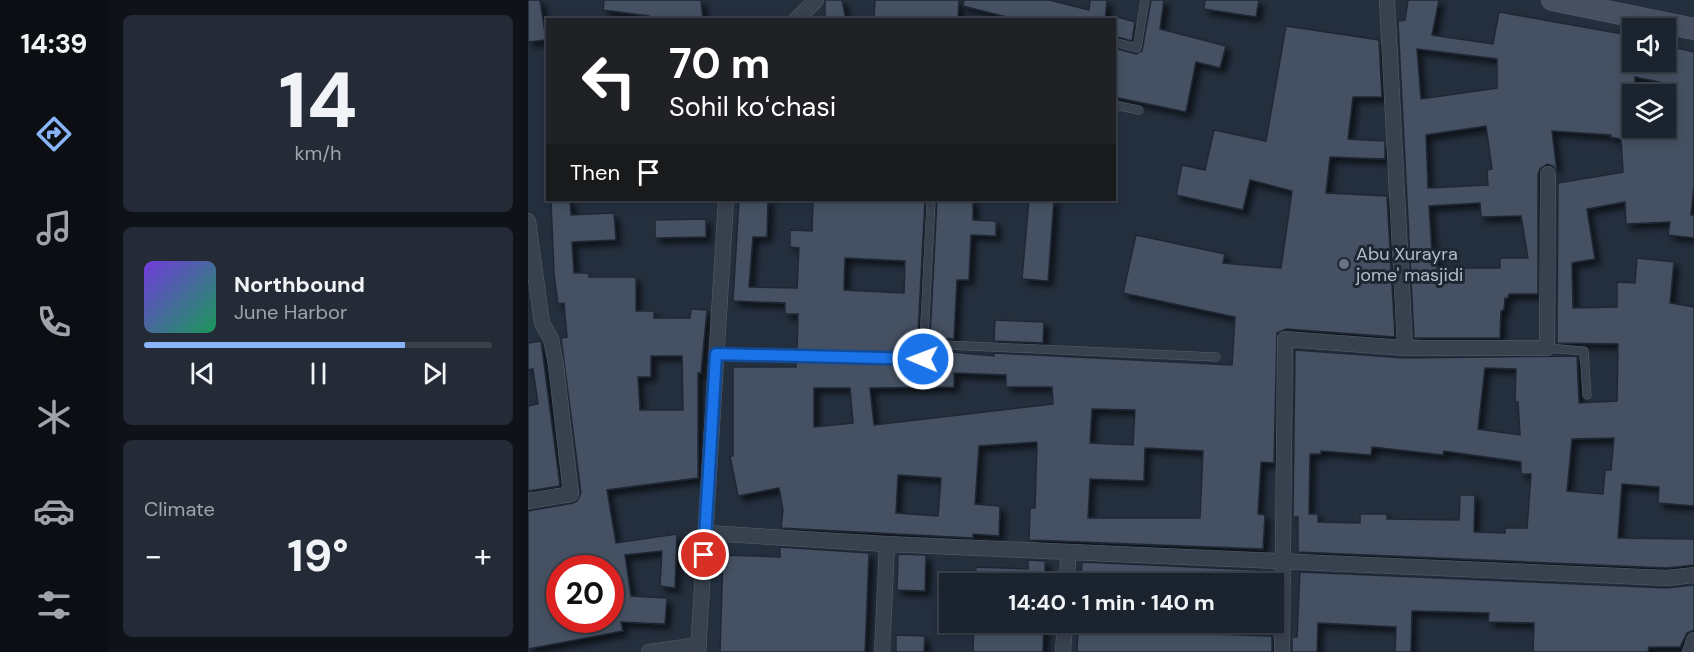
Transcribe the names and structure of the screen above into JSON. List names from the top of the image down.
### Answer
{
  "places": ["Abu Xurayra jome' masjidi"],
  "page": {
    "tabs": "14:39",
    "tile": [
      ["14", "km/h"],
      "Climate"
    ],
    "turn": ["70 m", "Sohil koʻchasi"],
    "then": "Then",
    "song": ["Northbound", "June Harbor"],
    "heat": ["−", "19°", "+"],
    "limit": "20",
    "trip": "14:40 · 1 min · 140 m"
  }
}
